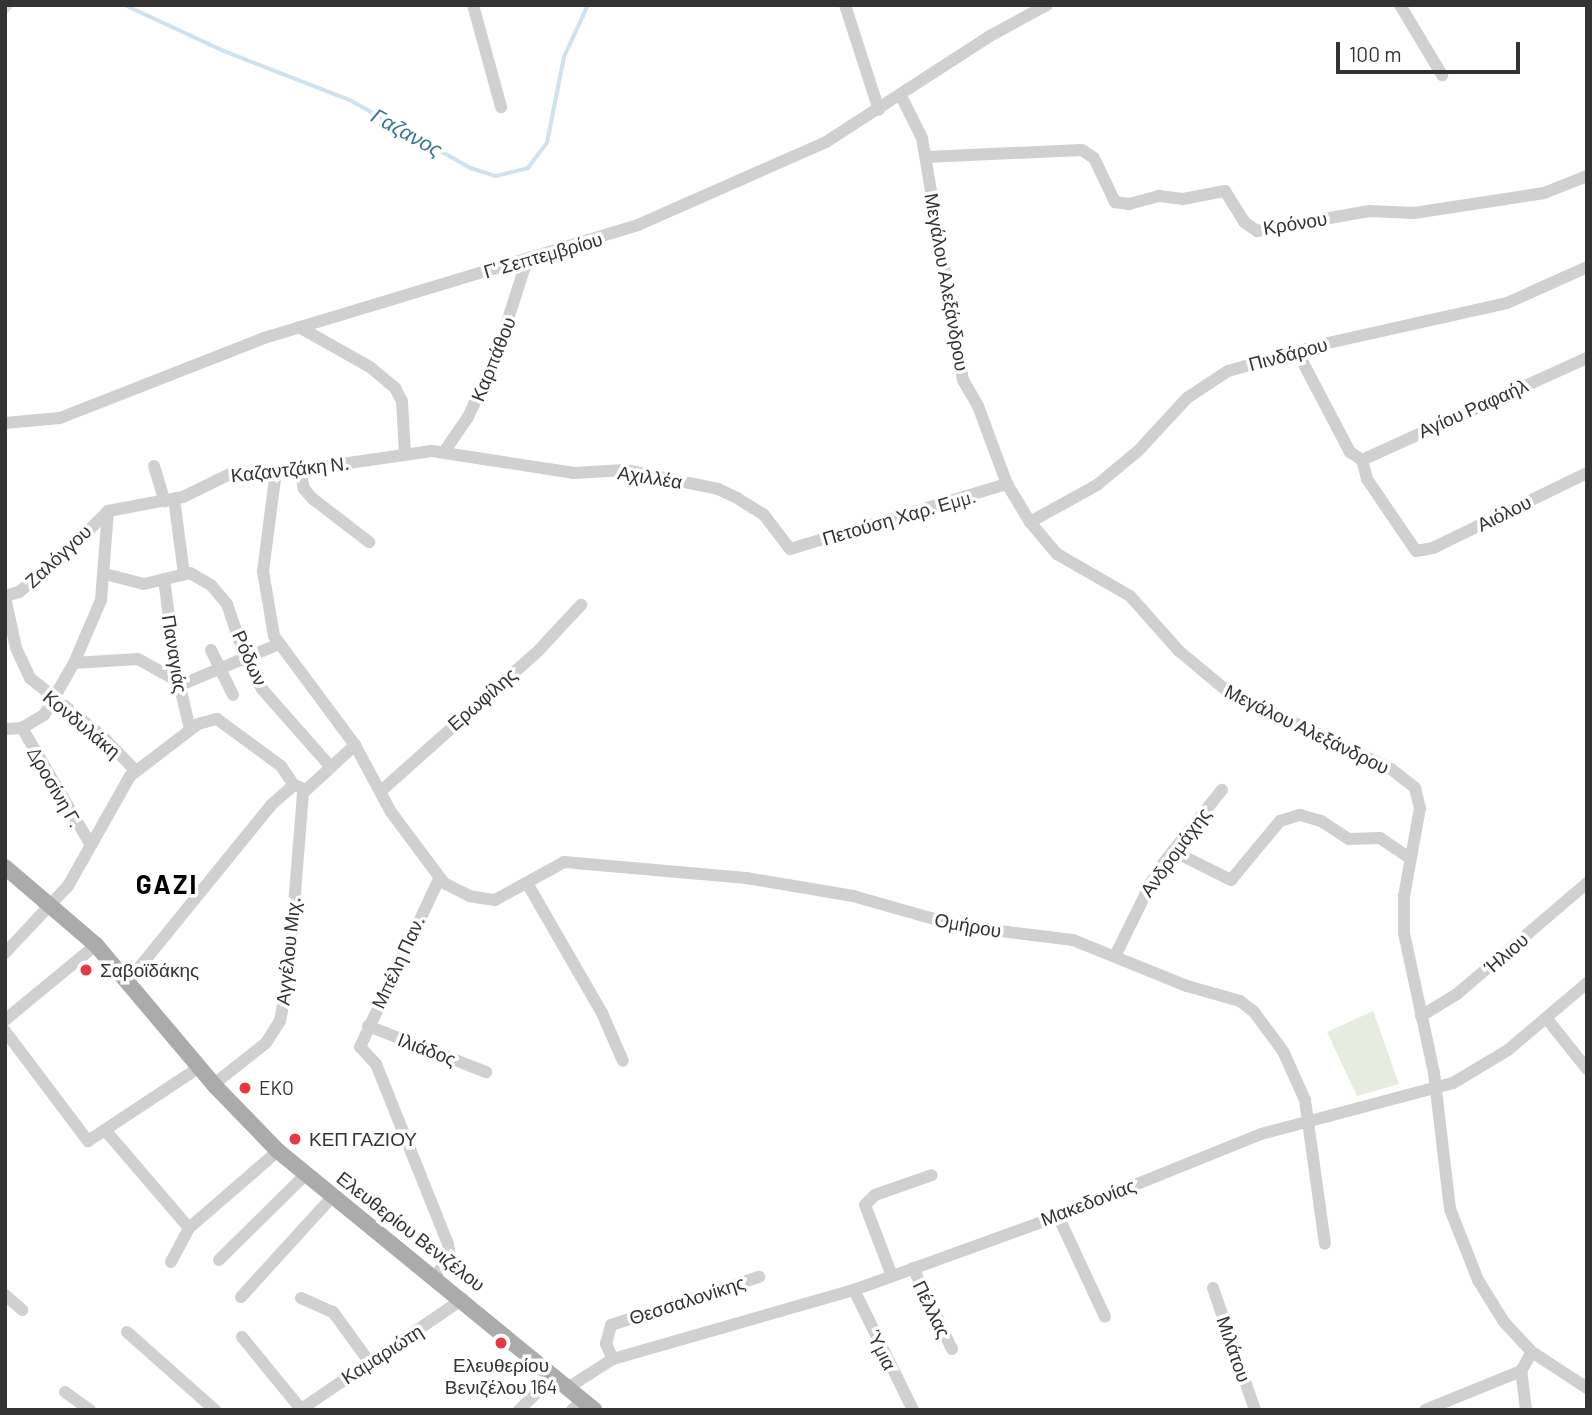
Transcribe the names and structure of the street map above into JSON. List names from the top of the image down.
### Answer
{
  "streets": {
    "main road": ["Ελευθερίου Βενιζέλου"],
    "street": [
      "Κρόνου",
      "Γ' Σεπτεμβρίου",
      "Μεγάλου Αλεξάνδρου",
      "Πινδάρου",
      "Καρπάθου",
      "Αγίου Ραφαήλ",
      "Καζαντζάκη Ν.",
      "Αχιλλέα",
      "Αιόλου",
      "Πετούση Χαρ. Εμμ.",
      "Ζαλόγγου",
      "Παναγιάς",
      "Ρόδων",
      "Ερωφίλης",
      "Κονδυλάκη",
      "Δροσίνη Γ.",
      "Ανδρομάχης",
      "Ομήρου",
      "Αγγέλου Μιχ.",
      "Ήλιου",
      "Μπέλη Παν.",
      "Ιλιάδος",
      "Μακεδονίας",
      "Θεσσαλονίκης",
      "Πέλλας",
      "Μιλάτου",
      "Ύμια",
      "Καμαριώτη"
    ]
  },
  "crossings": [
    ["Κρόνου", "Μεγάλου Αλεξάνδρου"],
    ["Γ' Σεπτεμβρίου", "Μεγάλου Αλεξάνδρου"],
    ["Γ' Σεπτεμβρίου", "Καρπάθου"],
    ["Μεγάλου Αλεξάνδρου", "Πινδάρου"],
    ["Μεγάλου Αλεξάνδρου", "Πετούση Χαρ. Εμμ."],
    ["Μεγάλου Αλεξάνδρου", "Ήλιου"],
    ["Μεγάλου Αλεξάνδρου", "Μακεδονίας"],
    ["Καρπάθου", "Καζαντζάκη Ν."],
    ["Καρπάθου", "Αχιλλέα"],
    ["Αγίου Ραφαήλ", "Αιόλου"],
    ["Καζαντζάκη Ν.", "Αχιλλέα"],
    ["Καζαντζάκη Ν.", "Ζαλόγγου"],
    ["Αχιλλέα", "Πετούση Χαρ. Εμμ."],
    ["Ζαλόγγου", "Κονδυλάκη"],
    ["Ανδρομάχης", "Ομήρου"],
    ["Ομήρου", "Μπέλη Παν."],
    ["Ομήρου", "Μακεδονίας"],
    ["Αγγέλου Μιχ.", "Ελευθερίου Βενιζέλου"],
    ["Μπέλη Παν.", "Ιλιάδος"],
    ["Μπέλη Παν.", "Ελευθερίου Βενιζέλου"],
    ["Μακεδονίας", "Ελευθερίου Βενιζέλου"],
    ["Μακεδονίας", "Θεσσαλονίκης"],
    ["Μακεδονίας", "Πέλλας"],
    ["Μακεδονίας", "Ύμια"],
    ["Ελευθερίου Βενιζέλου", "Καμαριώτη"]
  ],
  "districts": ["GAZI"],
  "water": ["Γαζανος"],
  "places": [
    "Σαβοϊδάκης",
    "EKO",
    "ΚΕΠ ΓΑΖΙΟΥ",
    "Ελευθερίου Βενιζέλου 164"
  ],
  "scale_bar": "100 m"
}
